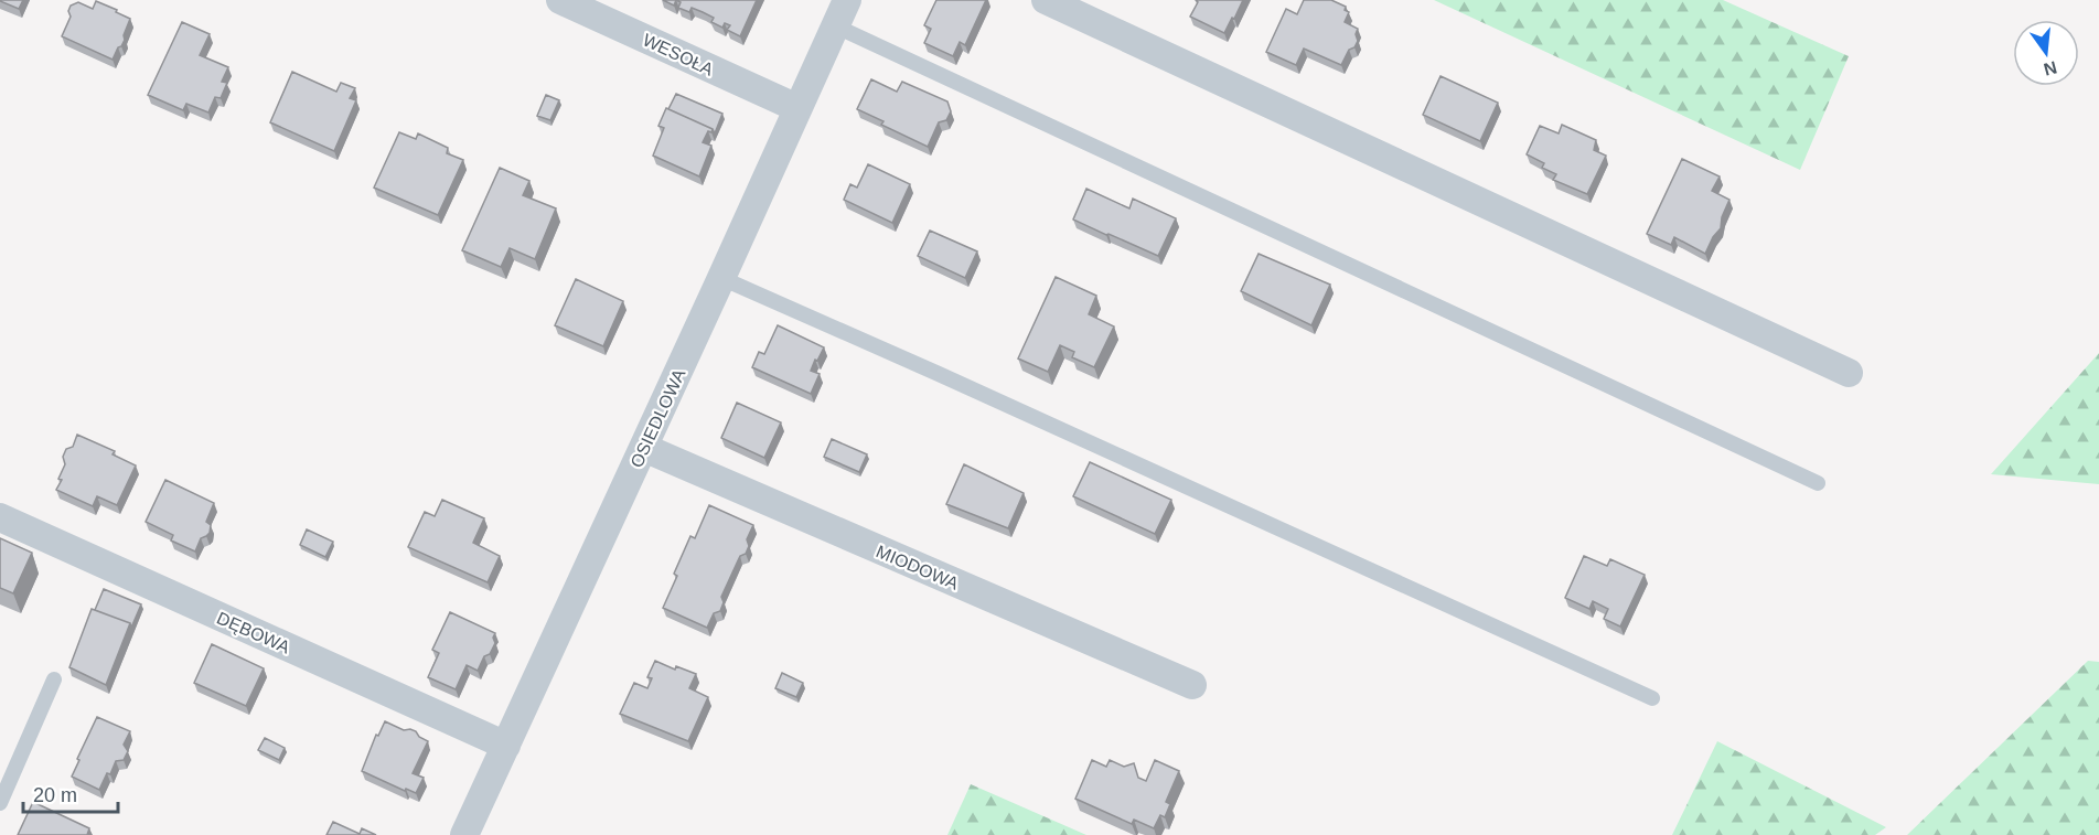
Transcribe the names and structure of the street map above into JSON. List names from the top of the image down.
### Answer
{
  "streets": {
    "street": [
      "WESOŁA",
      "OSIEDLOWA",
      "MIODOWA",
      "DĘBOWA"
    ]
  },
  "crossings": [
    ["WESOŁA", "OSIEDLOWA"],
    ["OSIEDLOWA", "MIODOWA"],
    ["OSIEDLOWA", "DĘBOWA"]
  ],
  "scale_bar": "20 m",
  "north": "bottom"
}
